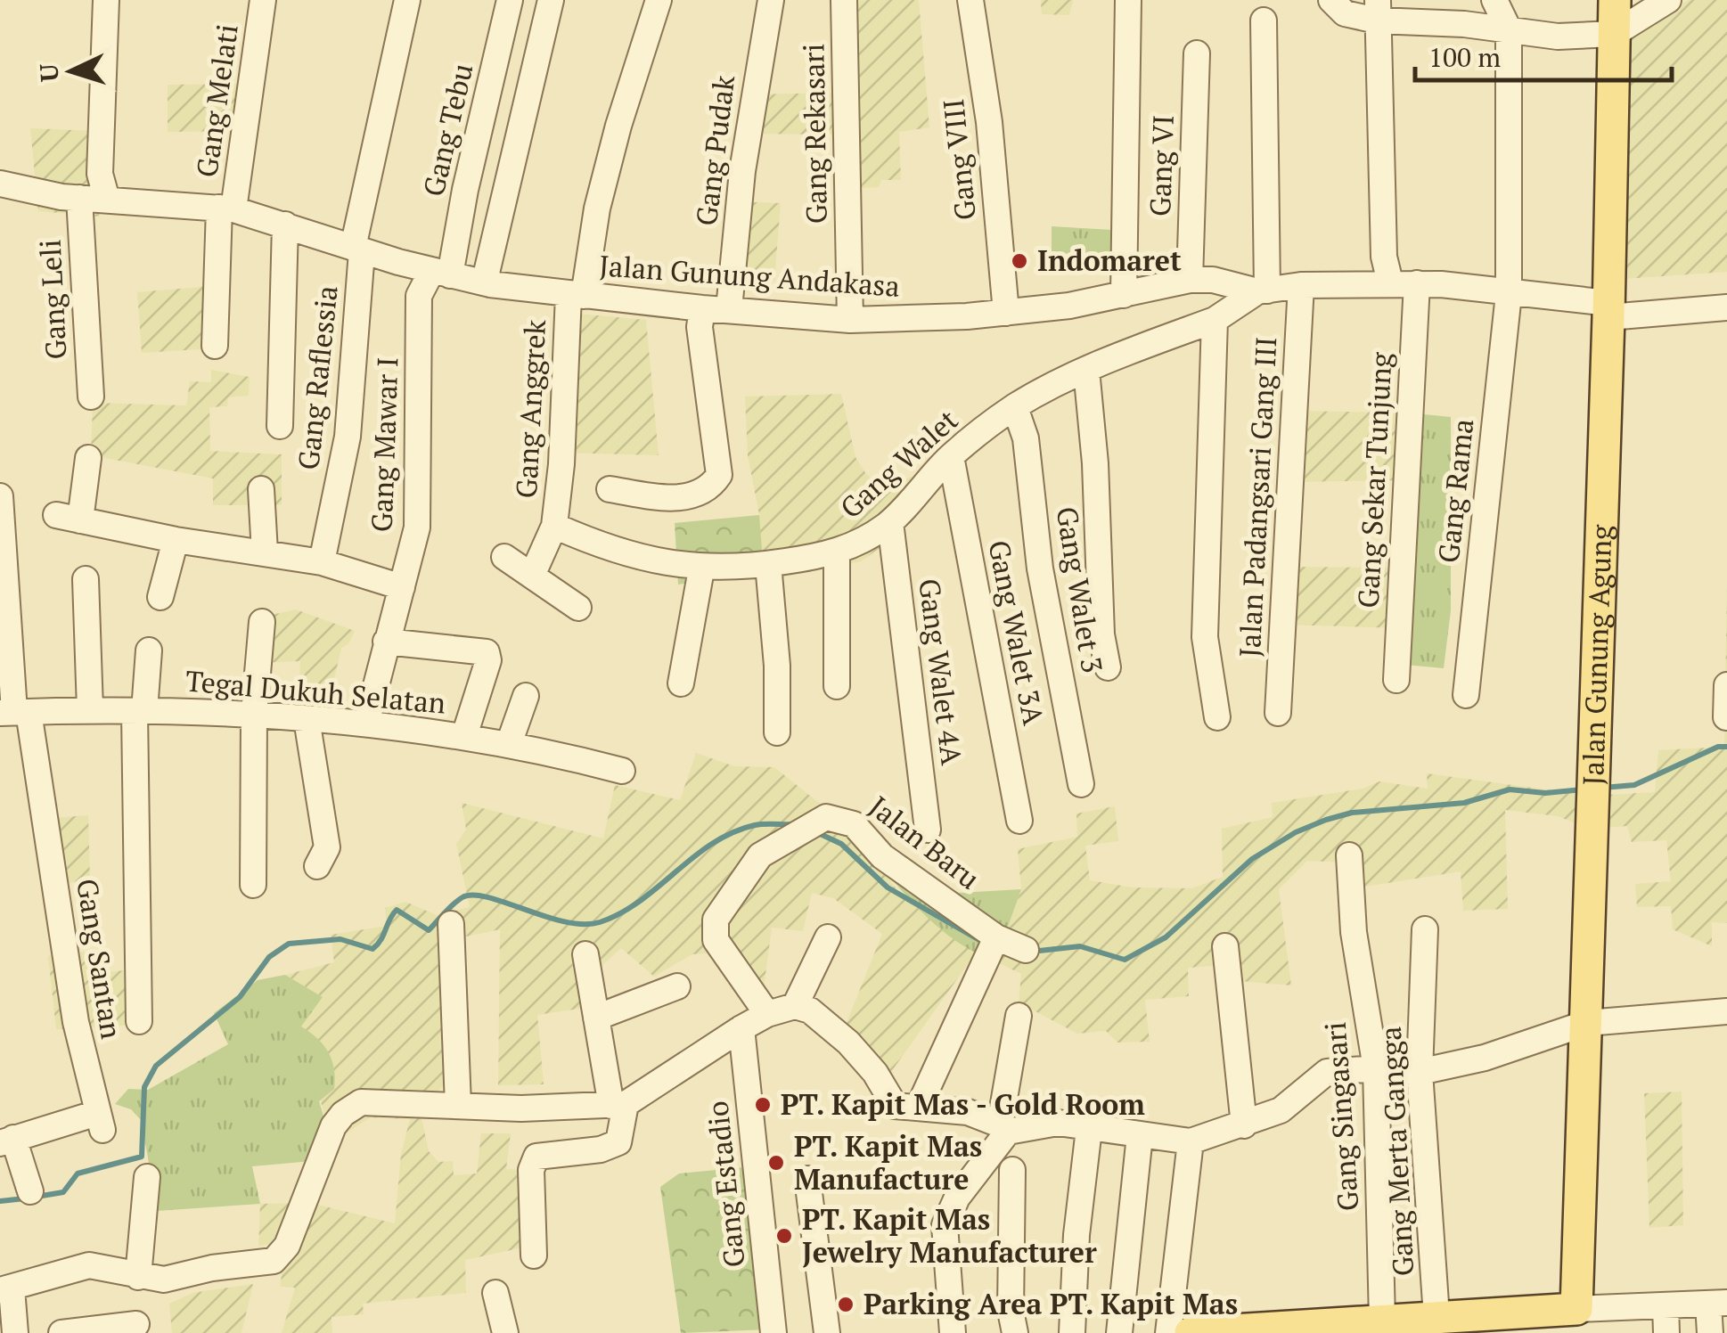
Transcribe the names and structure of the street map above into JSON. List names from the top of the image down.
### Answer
{
  "streets": {
    "main road": ["Jalan Gunung Agung"],
    "street": [
      "Gang Melati",
      "Gang Tebu",
      "Gang Rekasari",
      "Gang Pudak",
      "Gang VIII",
      "Gang VI",
      "Jalan Gunung Andakasa",
      "Gang Leli",
      "Gang Raflessia",
      "Gang Anggrek",
      "Gang Mawar I",
      "Gang Walet",
      "Gang Sekar Tunjung",
      "Gang Rama",
      "Jalan Padangsari Gang III",
      "Gang Walet 3",
      "Gang Walet 3A",
      "Gang Walet 4A",
      "Tegal Dukuh Selatan",
      "Jalan Baru",
      "Gang Santan",
      "Gang Singasari",
      "Gang Merta Gangga",
      "Gang Estadio"
    ]
  },
  "crossings": [
    ["Gang Melati", "Jalan Gunung Andakasa"],
    ["Gang Tebu", "Jalan Gunung Andakasa"],
    ["Gang Tebu", "Gang Mawar I"],
    ["Gang Rekasari", "Jalan Gunung Andakasa"],
    ["Gang Pudak", "Jalan Gunung Andakasa"],
    ["Gang VIII", "Jalan Gunung Andakasa"],
    ["Gang VI", "Jalan Gunung Andakasa"],
    ["Jalan Gunung Andakasa", "Gang Leli"],
    ["Jalan Gunung Andakasa", "Gang Raflessia"],
    ["Jalan Gunung Andakasa", "Gang Anggrek"],
    ["Jalan Gunung Andakasa", "Gang Mawar I"],
    ["Jalan Gunung Andakasa", "Gang Walet"],
    ["Jalan Gunung Andakasa", "Gang Sekar Tunjung"],
    ["Jalan Gunung Andakasa", "Gang Rama"],
    ["Jalan Gunung Andakasa", "Jalan Padangsari Gang III"],
    ["Jalan Gunung Andakasa", "Jalan Gunung Agung"],
    ["Gang Anggrek", "Gang Walet"],
    ["Gang Mawar I", "Tegal Dukuh Selatan"],
    ["Gang Walet", "Gang Walet 3"],
    ["Gang Walet", "Gang Walet 3A"],
    ["Gang Walet", "Gang Walet 4A"],
    ["Tegal Dukuh Selatan", "Gang Santan"]
  ],
  "places": [
    "Indomaret",
    "PT. Kapit Mas - Gold Room",
    "PT. Kapit Mas Manufacture",
    "PT. Kapit Mas Jewelry Manufacturer",
    "Parking Area PT. Kapit Mas"
  ],
  "scale_bar": "100 m",
  "north": "left"
}
